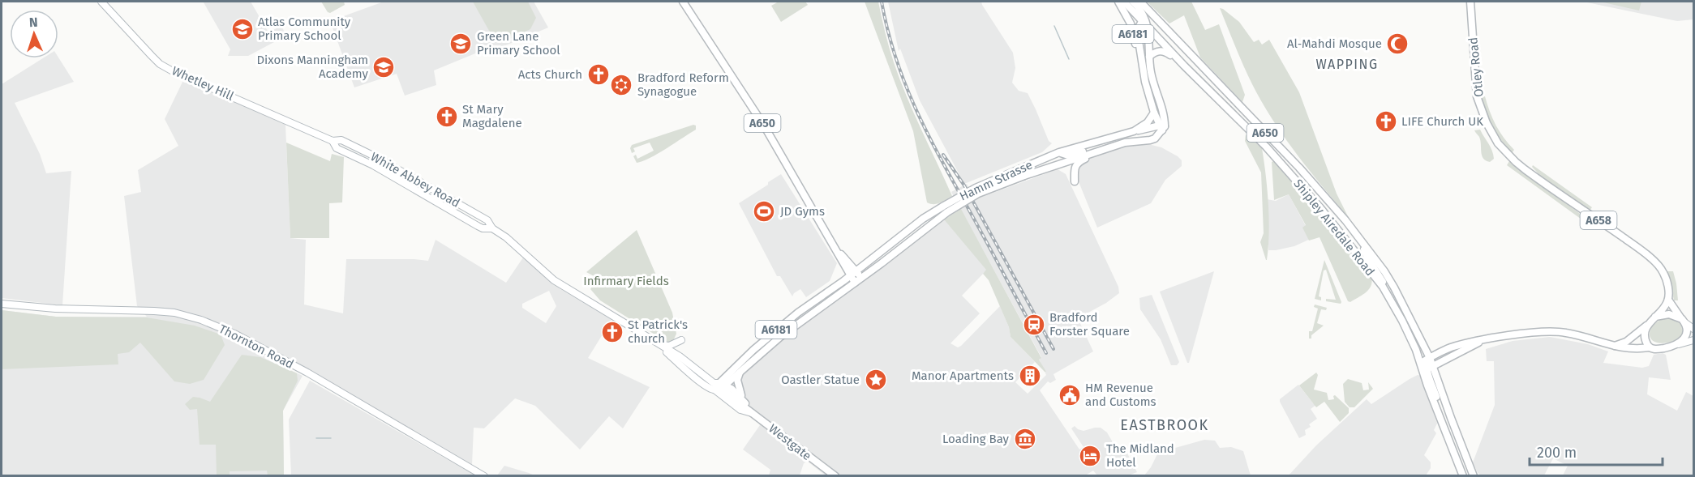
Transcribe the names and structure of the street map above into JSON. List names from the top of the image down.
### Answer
{
  "streets": {
    "main road": [
      "A6181",
      "Otley Road",
      "Whetley Hill",
      "A650",
      "White Abbey Road",
      "Hamm Strasse",
      "A658",
      "Shipley Airedale Road",
      "Thornton Road",
      "Westgate"
    ]
  },
  "crossings": [
    ["A6181", "A650"],
    ["A6181", "Hamm Strasse"],
    ["A6181", "Shipley Airedale Road"],
    ["A6181", "Westgate"],
    ["Otley Road", "A658"],
    ["Whetley Hill", "White Abbey Road"],
    ["A650", "Hamm Strasse"],
    ["A650", "Shipley Airedale Road"],
    ["White Abbey Road", "Westgate"]
  ],
  "districts": ["WAPPING", "EASTBROOK"],
  "parks": ["Infirmary Fields"],
  "places": {
    "school or university": ["Atlas Community Primary School", "Green Lane Primary School", "Dixons Manningham Academy"],
    "mosque": ["Al‐Mahdi Mosque"],
    "church": [
      "Acts Church",
      "St Mary Magdalene",
      "LIFE Church UK",
      "St Patrick's church"
    ],
    "synagogue": ["Bradford Reform Synagogue"],
    "sports": ["JD Gyms"],
    "station": ["Bradford Forster Square"],
    "building": ["Manor Apartments"],
    "place": ["Oastler Statue"],
    "public building": ["HM Revenue and Customs"],
    "museum": ["Loading Bay"],
    "hotel": ["The Midland Hotel"]
  },
  "scale_bar": "200 m",
  "north": "top"
}
